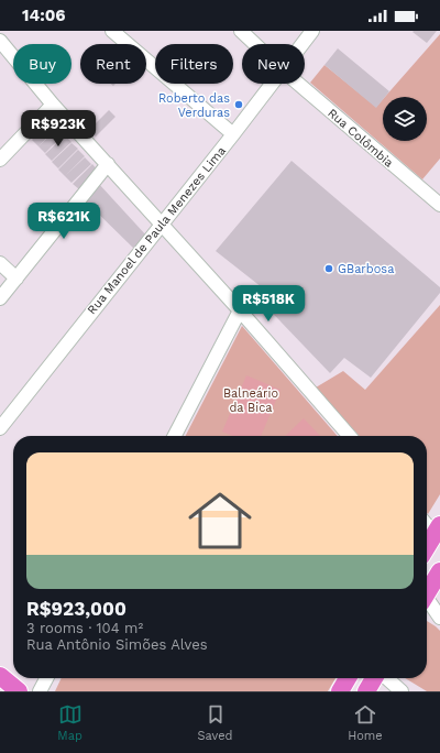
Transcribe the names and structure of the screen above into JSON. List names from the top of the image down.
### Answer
{
  "streets": {
    "street": ["Rua Colômbia", "Rua Manoel de Paula Menezes Lima"]
  },
  "parks": ["Balneário da Bica"],
  "places": ["Roberto das Verduras", "GBarbosa"],
  "page": {
    "status": "14:06",
    "chip": [
      "Buy",
      "Rent",
      "Filters",
      "New"
    ],
    "price": ["R$923K", "R$621K", "R$518K"],
    "list": [
      {
        "name": "R$923,000",
        "note": "3 rooms · 104 m² · Rua Antônio Simões Alves"
      }
    ],
    "tabs": ["Map", "Saved", "Home"]
  }
}
